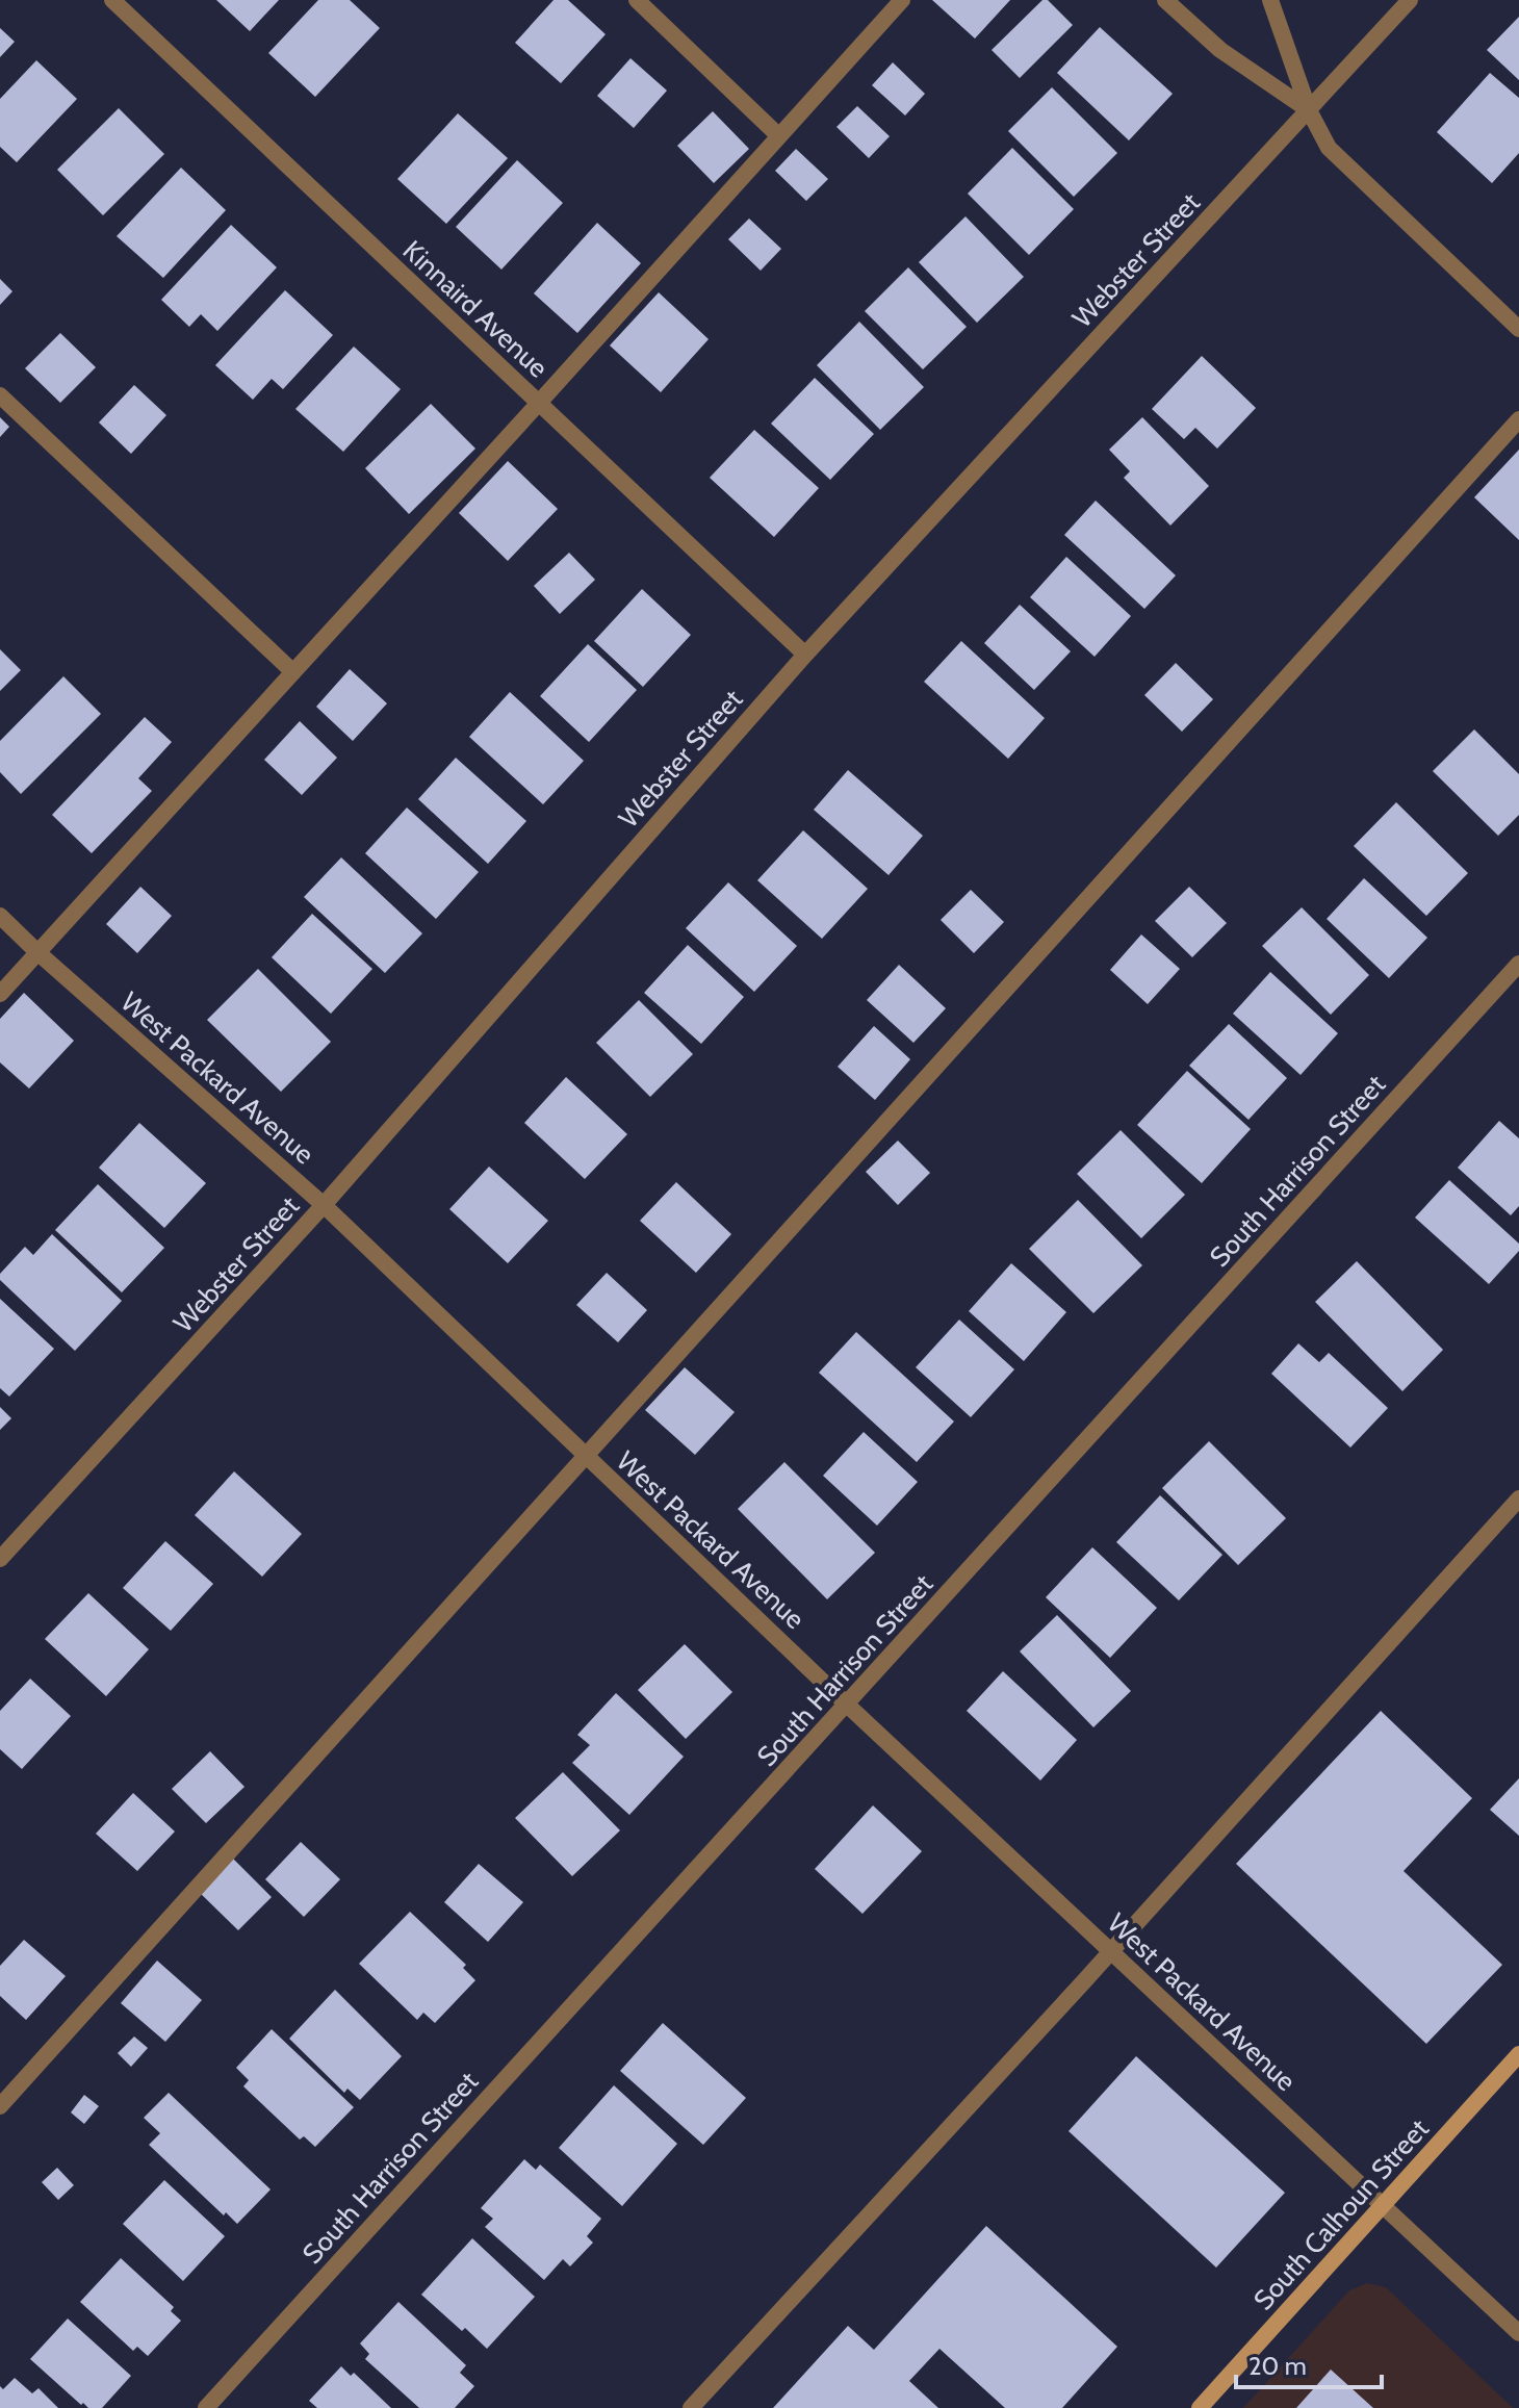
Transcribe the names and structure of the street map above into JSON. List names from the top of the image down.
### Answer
{
  "streets": {
    "street": [
      "Webster Street",
      "Kinnaird Avenue",
      "West Packard Avenue",
      "South Harrison Street",
      "South Calhoun Street"
    ]
  },
  "crossings": [
    ["Webster Street", "Kinnaird Avenue"],
    ["Webster Street", "West Packard Avenue"],
    ["West Packard Avenue", "South Harrison Street"],
    ["West Packard Avenue", "South Calhoun Street"]
  ],
  "scale_bar": "20 m"
}
